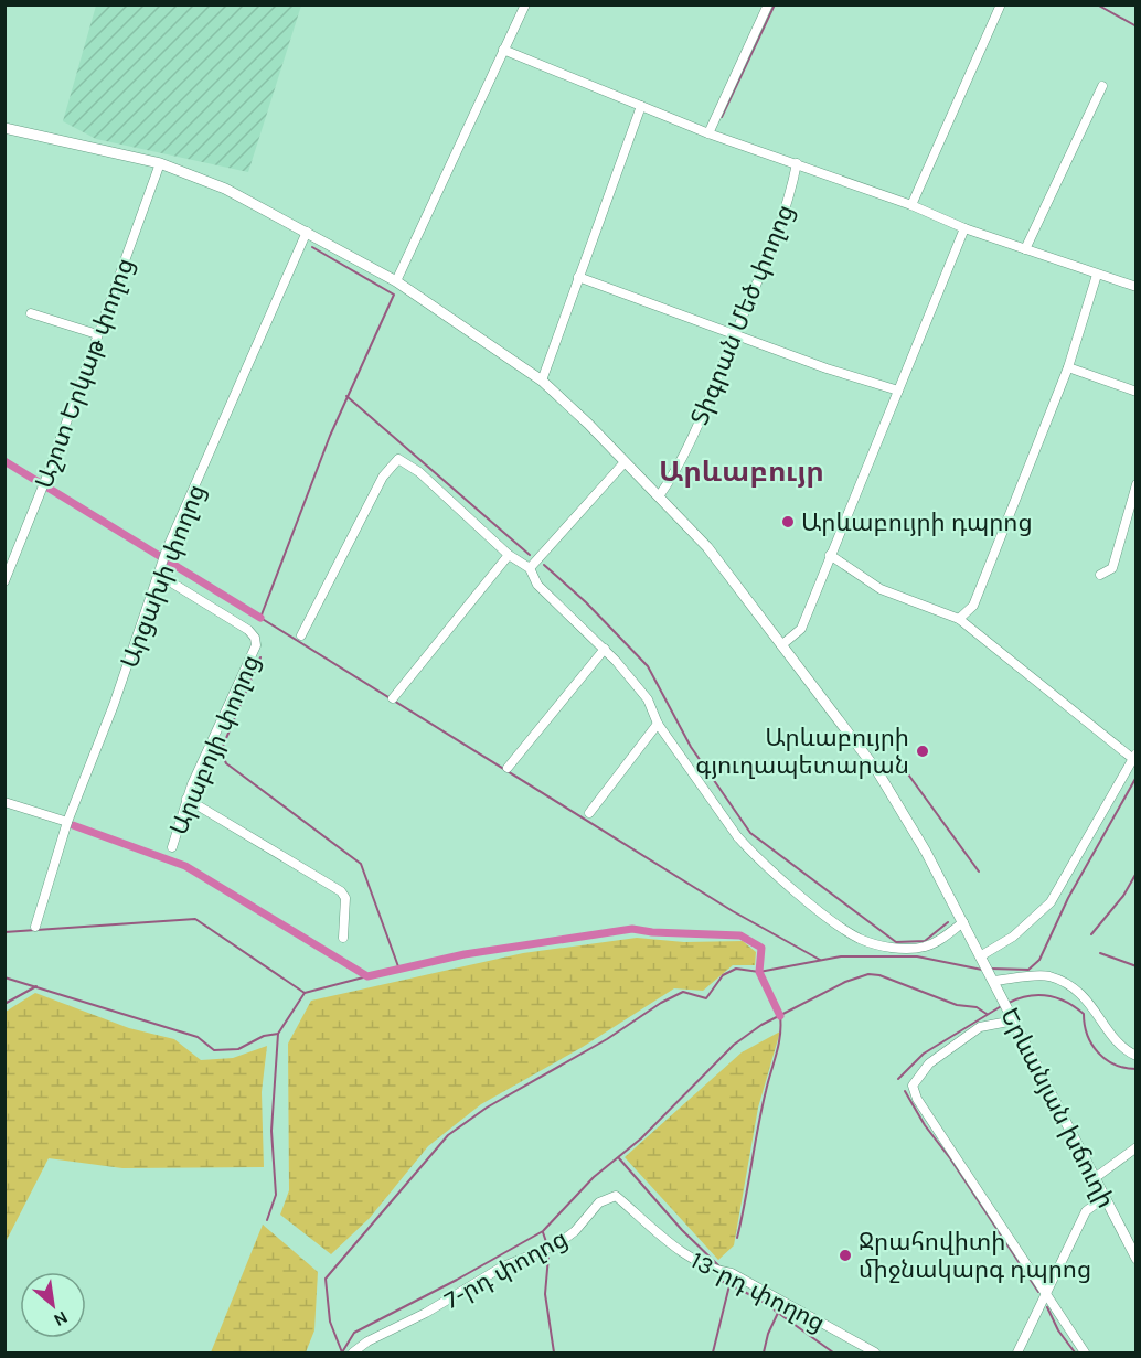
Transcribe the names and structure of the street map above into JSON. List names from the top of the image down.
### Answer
{
  "streets": {
    "main road": ["Երևանյան խճուղի"],
    "street": [
      "Տիգրան Մեծ փողոց",
      "Աշոտ Երկաթ փողոց",
      "Արցախի փողոց",
      "Արաբոյի փողոց",
      "7-րդ փողոց",
      "13-րդ փողոց"
    ]
  },
  "crossings": [
    ["Տիգրան Մեծ փողոց", "Երևանյան խճուղի"],
    ["Աշոտ Երկաթ փողոց", "Երևանյան խճուղի"],
    ["Արցախի փողոց", "Արաբոյի փողոց"],
    ["Արցախի փողոց", "Երևանյան խճուղի"],
    ["7-րդ փողոց", "13-րդ փողոց"]
  ],
  "districts": ["Արևաբույր"],
  "places": ["Արևաբույրի դպրոց", "Արևաբույրի գյուղապետարան", "Ջրահովիտի միջնակարգ դպրոց"],
  "north": "bottom right"
}
